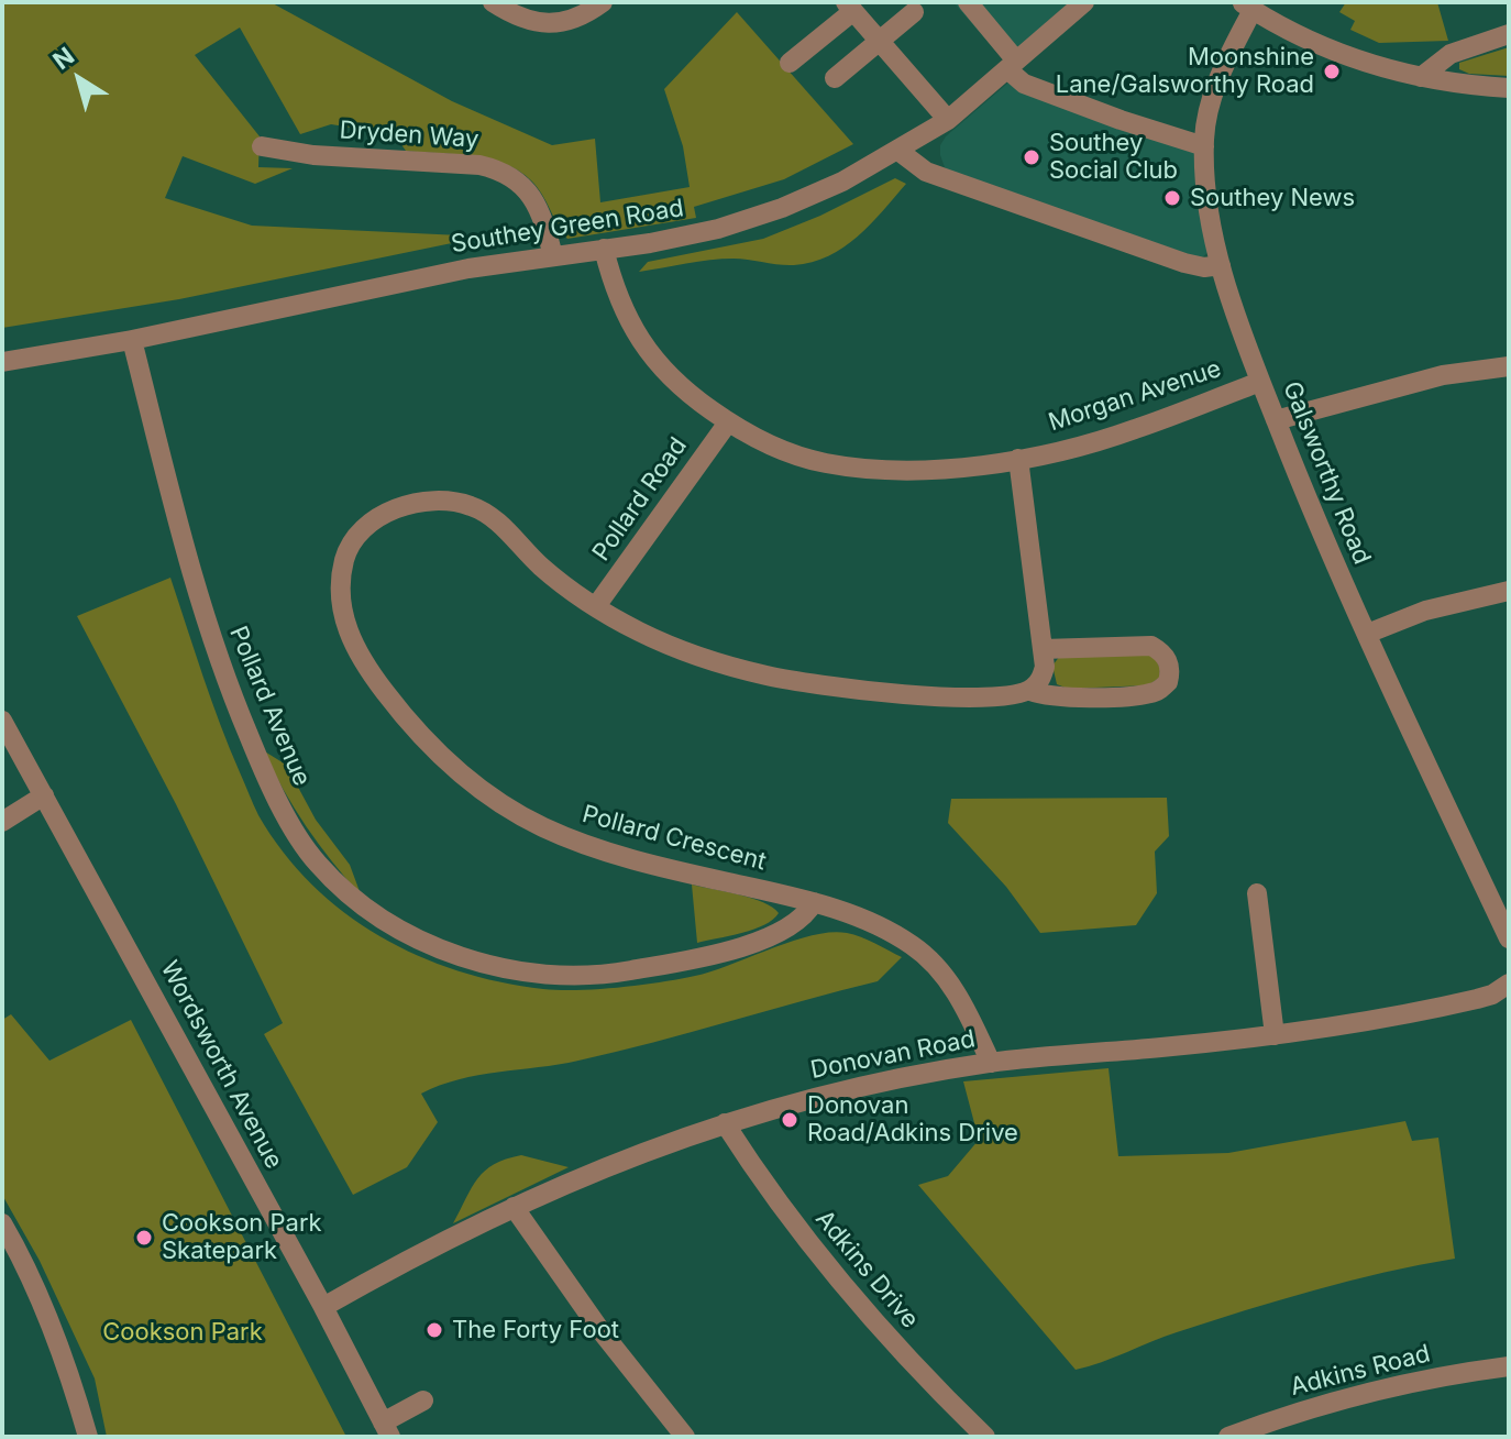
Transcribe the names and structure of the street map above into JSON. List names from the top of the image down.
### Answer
{
  "streets": {
    "street": [
      "Dryden Way",
      "Southey Green Road",
      "Morgan Avenue",
      "Galsworthy Road",
      "Pollard Road",
      "Pollard Avenue",
      "Pollard Crescent",
      "Donovan Road",
      "Wordsworth Avenue",
      "Adkins Drive",
      "Adkins Road"
    ]
  },
  "crossings": [
    ["Dryden Way", "Southey Green Road"],
    ["Southey Green Road", "Morgan Avenue"],
    ["Southey Green Road", "Pollard Avenue"],
    ["Morgan Avenue", "Galsworthy Road"],
    ["Morgan Avenue", "Pollard Road"],
    ["Pollard Road", "Pollard Crescent"],
    ["Pollard Avenue", "Pollard Crescent"],
    ["Pollard Crescent", "Donovan Road"],
    ["Donovan Road", "Wordsworth Avenue"],
    ["Donovan Road", "Adkins Drive"]
  ],
  "parks": ["Cookson Park"],
  "places": [
    "Moonshine Lane/Galsworthy Road",
    "Southey Social Club",
    "Southey News",
    "Donovan Road/Adkins Drive",
    "Cookson Park Skatepark",
    "The Forty Foot"
  ],
  "north": "top left"
}
